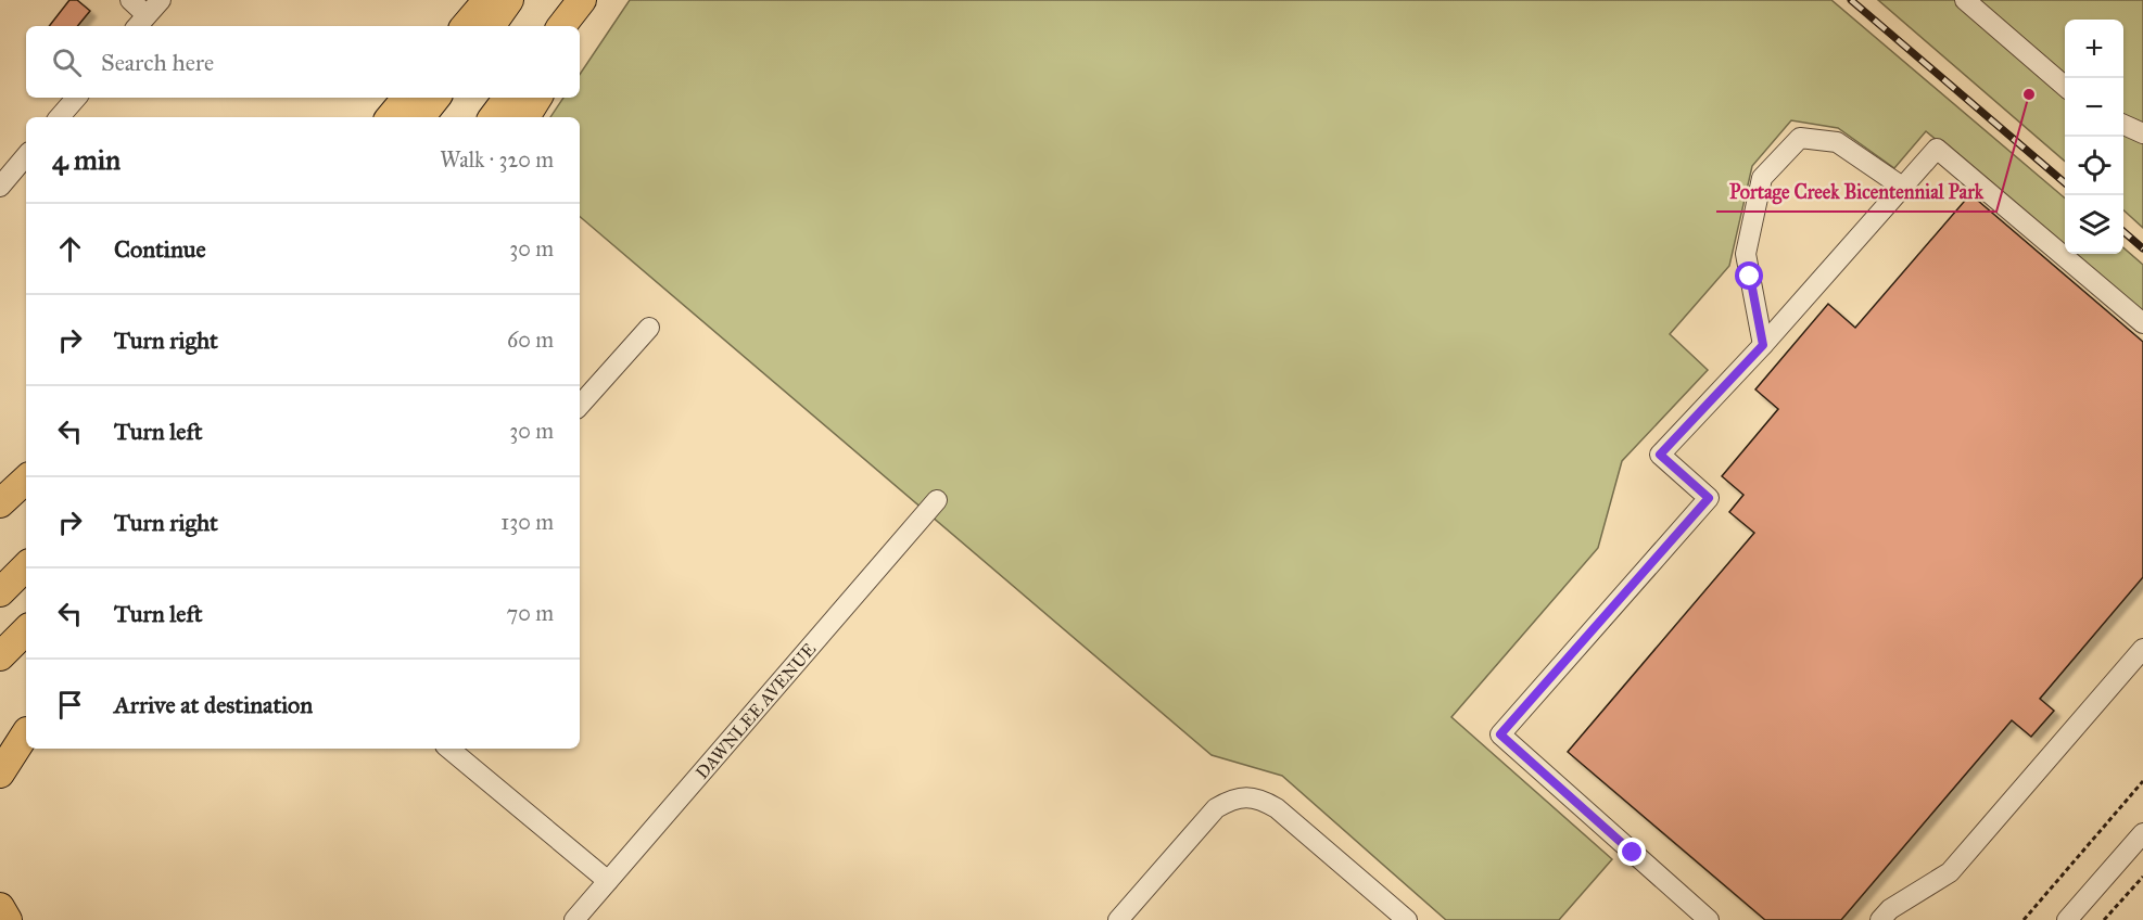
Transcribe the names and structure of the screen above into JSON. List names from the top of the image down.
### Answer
{
  "streets": {
    "street": ["DAWNLEE AVENUE"]
  },
  "places": ["Portage Creek Bicentennial Park"],
  "page": {
    "map_buttons": ["+", "−"],
    "search": "Search here",
    "heading": ["4 min", "Walk · 320 m"],
    "list": [
      ["Continue", "30 m"],
      ["Turn right", "60 m"],
      ["Turn left", "30 m"],
      ["Turn right", "130 m"],
      ["Turn left", "70 m"],
      "Arrive at destination"
    ]
  }
}
